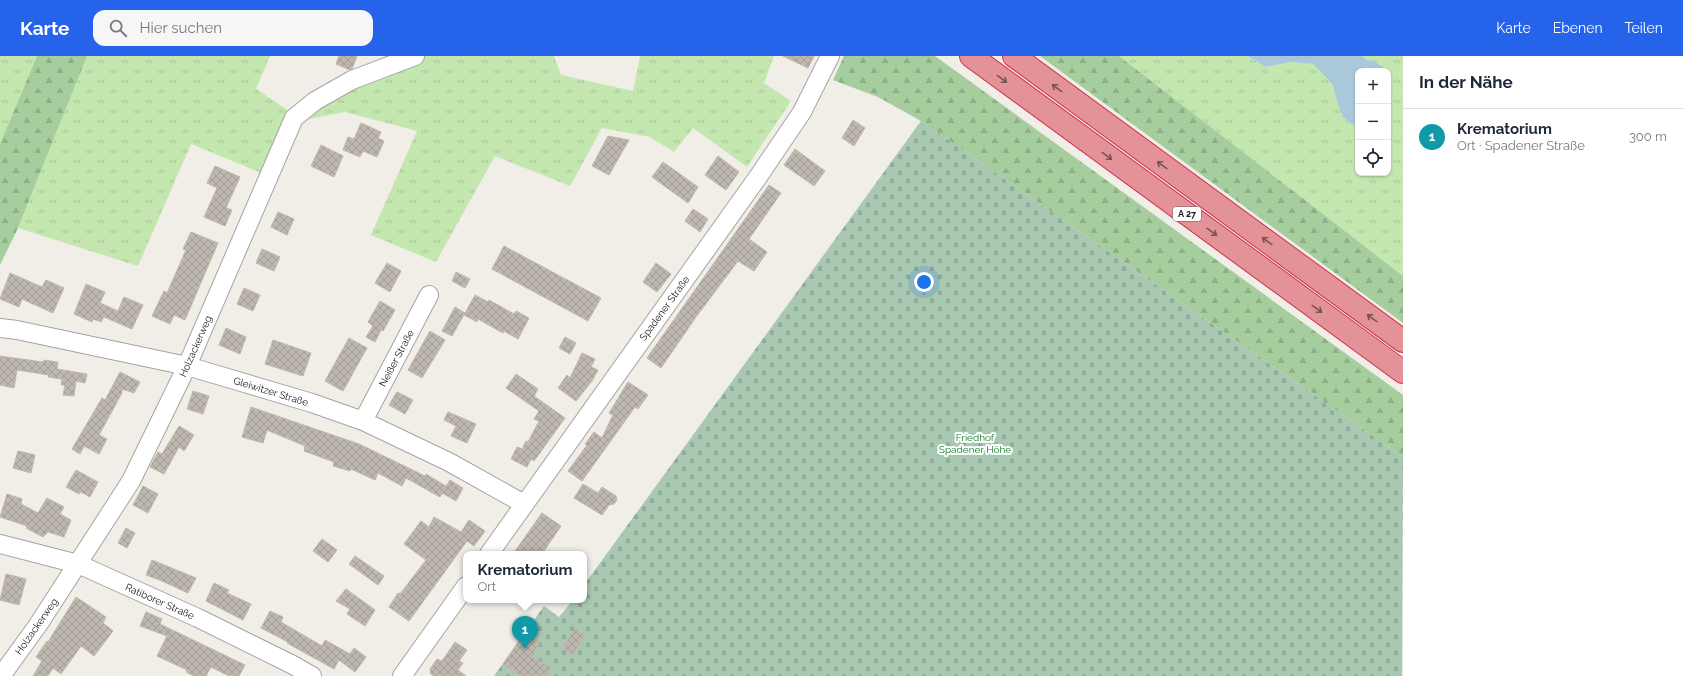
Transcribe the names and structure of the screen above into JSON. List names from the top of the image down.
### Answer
{
  "streets": {
    "highway": ["A 27"],
    "street": [
      "Spadener Straße",
      "Holzackerweg",
      "Neißer Straße",
      "Gleiwitzer Straße",
      "Ratiborer Straße"
    ]
  },
  "crossings": [
    ["Spadener Straße", "Gleiwitzer Straße"],
    ["Holzackerweg", "Gleiwitzer Straße"],
    ["Holzackerweg", "Ratiborer Straße"],
    ["Neißer Straße", "Gleiwitzer Straße"]
  ],
  "parks": ["Friedhof Spadener Höhe"],
  "page": {
    "header": "Karte",
    "search": "Hier suchen",
    "nav": ["Karte", "Ebenen", "Teilen"],
    "heading": "In der Nähe",
    "map_buttons": ["+", "−"],
    "list": [
      {
        "mark": "1",
        "name": "Krematorium",
        "note": "Ort · Spadener Straße",
        "value": "300 m"
      }
    ],
    "popup": ["Krematorium", "Ort"],
    "pins": "1"
  }
}
